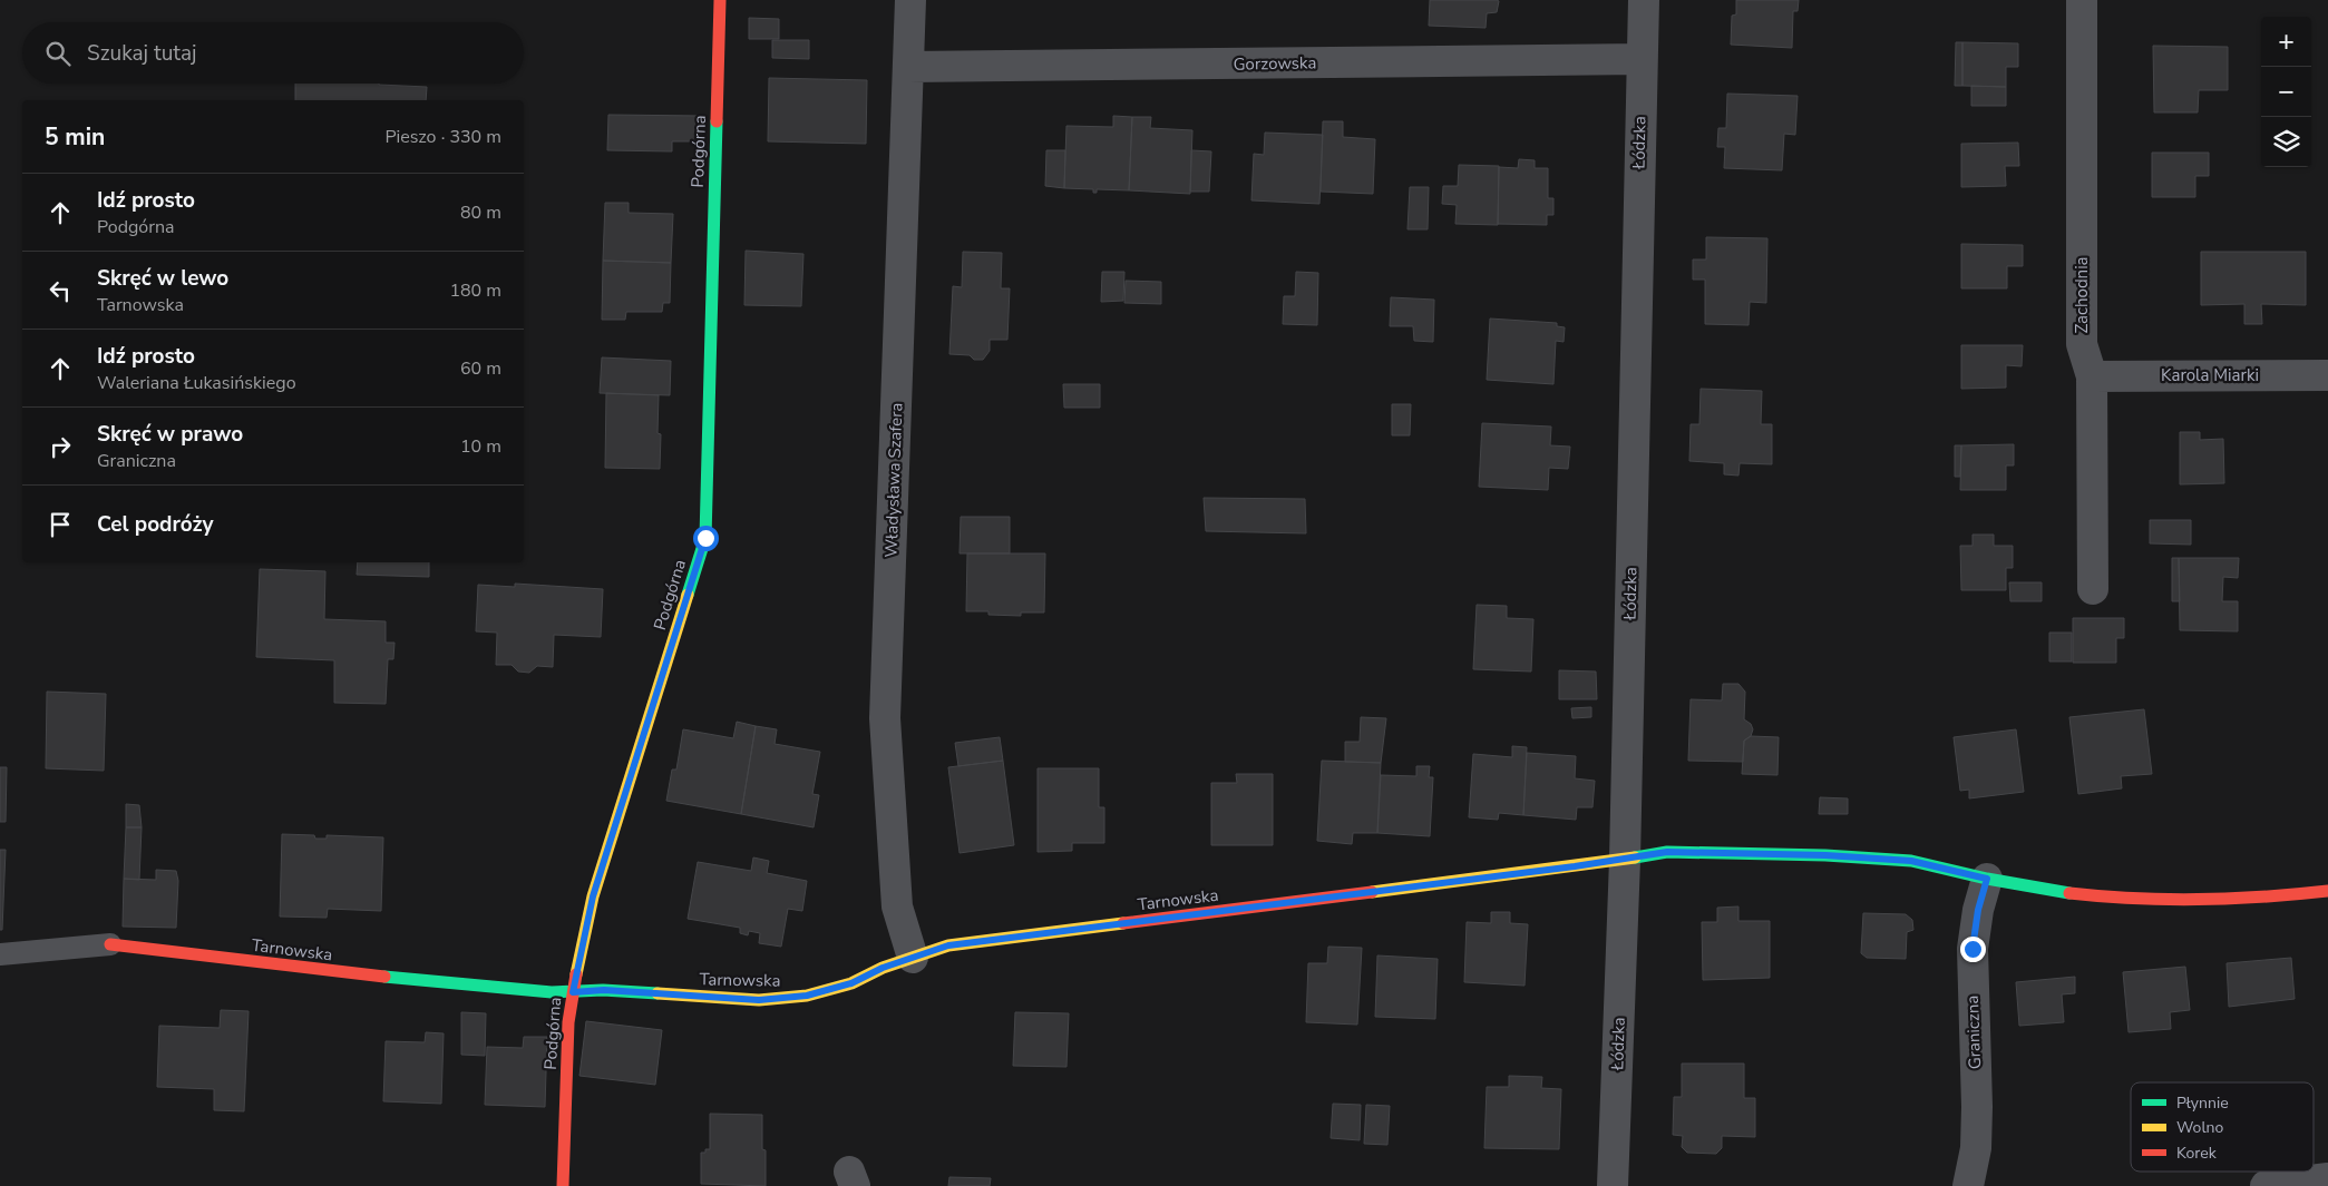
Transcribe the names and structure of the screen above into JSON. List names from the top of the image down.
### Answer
{
  "streets": {
    "street": [
      "Gorzowska",
      "Łódzka",
      "Podgórna",
      "Zachodnia",
      "Karola Miarki",
      "Władysława Szafera",
      "Tarnowska",
      "Graniczna"
    ]
  },
  "crossings": [
    ["Gorzowska", "Łódzka"],
    ["Gorzowska", "Władysława Szafera"],
    ["Łódzka", "Tarnowska"],
    ["Podgórna", "Tarnowska"],
    ["Zachodnia", "Karola Miarki"],
    ["Władysława Szafera", "Tarnowska"],
    ["Tarnowska", "Graniczna"]
  ],
  "legend": ["Płynnie", "Wolno", "Korek"],
  "page": {
    "map_buttons": ["+", "−"],
    "search": "Szukaj tutaj",
    "heading": ["5 min", "Pieszo · 330 m"],
    "list": [
      ["Idź prosto", "Podgórna", "80 m"],
      ["Skręć w lewo", "Tarnowska", "180 m"],
      ["Idź prosto", "Waleriana Łukasińskiego", "60 m"],
      ["Skręć w prawo", "Graniczna", "10 m"],
      "Cel podróży"
    ]
  }
}
